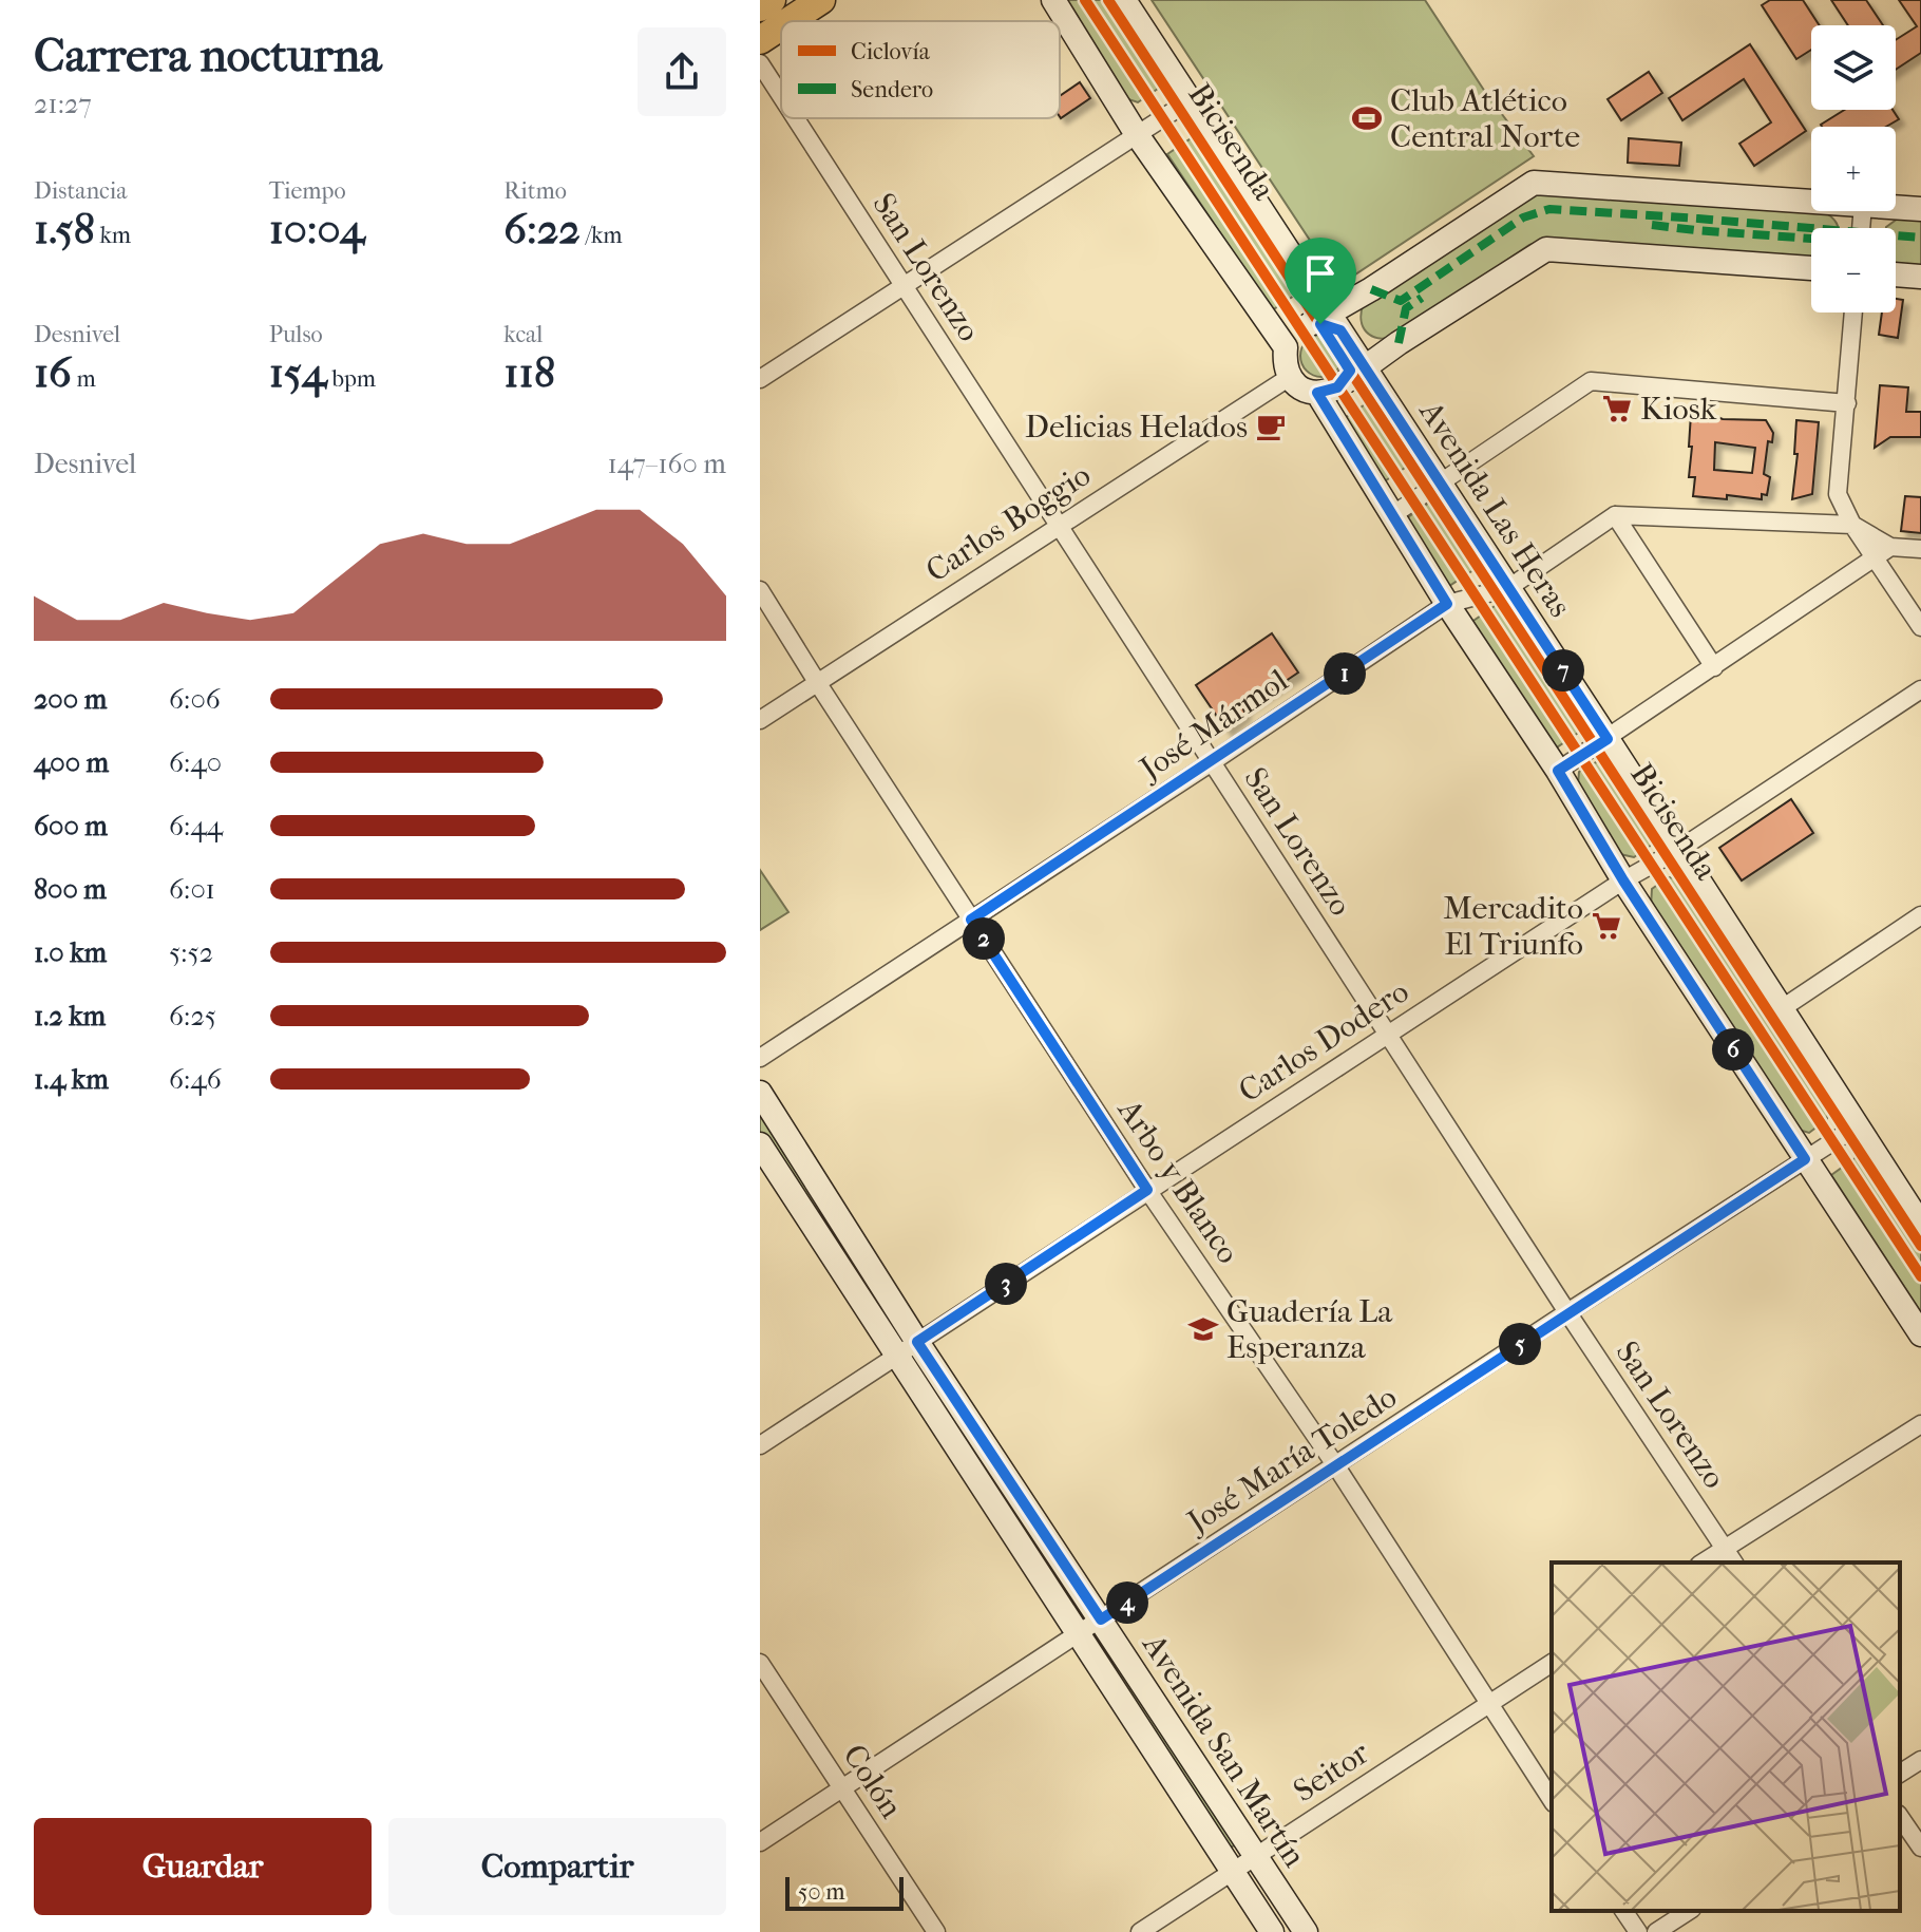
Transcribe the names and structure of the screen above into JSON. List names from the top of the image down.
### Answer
{
  "streets": {
    "main road": ["Avenida Las Heras", "Avenida San Martín"],
    "street": [
      "San Lorenzo",
      "Carlos Boggio",
      "José Mármol",
      "Carlos Dodero",
      "Arbo y Blanco",
      "José María Toledo",
      "Seitor",
      "Colón"
    ],
    "cycle path": ["Bicisenda"]
  },
  "crossings": [
    ["San Lorenzo", "Carlos Boggio"],
    ["San Lorenzo", "José Mármol"],
    ["San Lorenzo", "Carlos Dodero"],
    ["San Lorenzo", "José María Toledo"],
    ["Avenida Las Heras", "José Mármol"],
    ["Avenida Las Heras", "Carlos Dodero"],
    ["Avenida Las Heras", "José María Toledo"],
    ["Carlos Boggio", "Arbo y Blanco"],
    ["José Mármol", "Arbo y Blanco"],
    ["Carlos Dodero", "Arbo y Blanco"],
    ["Carlos Dodero", "Avenida San Martín"],
    ["Arbo y Blanco", "José María Toledo"],
    ["Arbo y Blanco", "Seitor"],
    ["José María Toledo", "Avenida San Martín"],
    ["José María Toledo", "Colón"],
    ["Avenida San Martín", "Seitor"]
  ],
  "places": {
    "sports": ["Club Atlético Central Norte"],
    "supermarket": ["Kiosk", "Mercadito El Triunfo"],
    "cafe": ["Delicias Helados"],
    "school or university": ["Guadería La Esperanza"]
  },
  "legend": ["Ciclovía", "Sendero"],
  "scale_bar": "50 m",
  "page": {
    "heading": ["Carrera nocturna", "21:27"],
    "map_buttons": ["+", "−"],
    "stats": [
      ["Distancia", "1.58 km"],
      ["Tiempo", "10:04"],
      ["Ritmo", "6:22 /km"],
      ["Desnivel", "16 m"],
      ["Pulso", "154 bpm"],
      ["kcal", "118"]
    ],
    "chart": ["Desnivel", "147–160 m"],
    "pins": [
      "7",
      "1",
      "2",
      "6",
      "3",
      "5",
      "4"
    ],
    "list": [
      {
        "name": "200 m",
        "note": "6:06"
      },
      {
        "name": "400 m",
        "note": "6:40"
      },
      {
        "name": "600 m",
        "note": "6:44"
      },
      {
        "name": "800 m",
        "note": "6:01"
      },
      {
        "name": "1.0 km",
        "note": "5:52"
      },
      {
        "name": "1.2 km",
        "note": "6:25"
      },
      {
        "name": "1.4 km",
        "note": "6:46"
      }
    ],
    "buttons": ["Guardar", "Compartir"],
    "scale": "50 m"
  }
}
